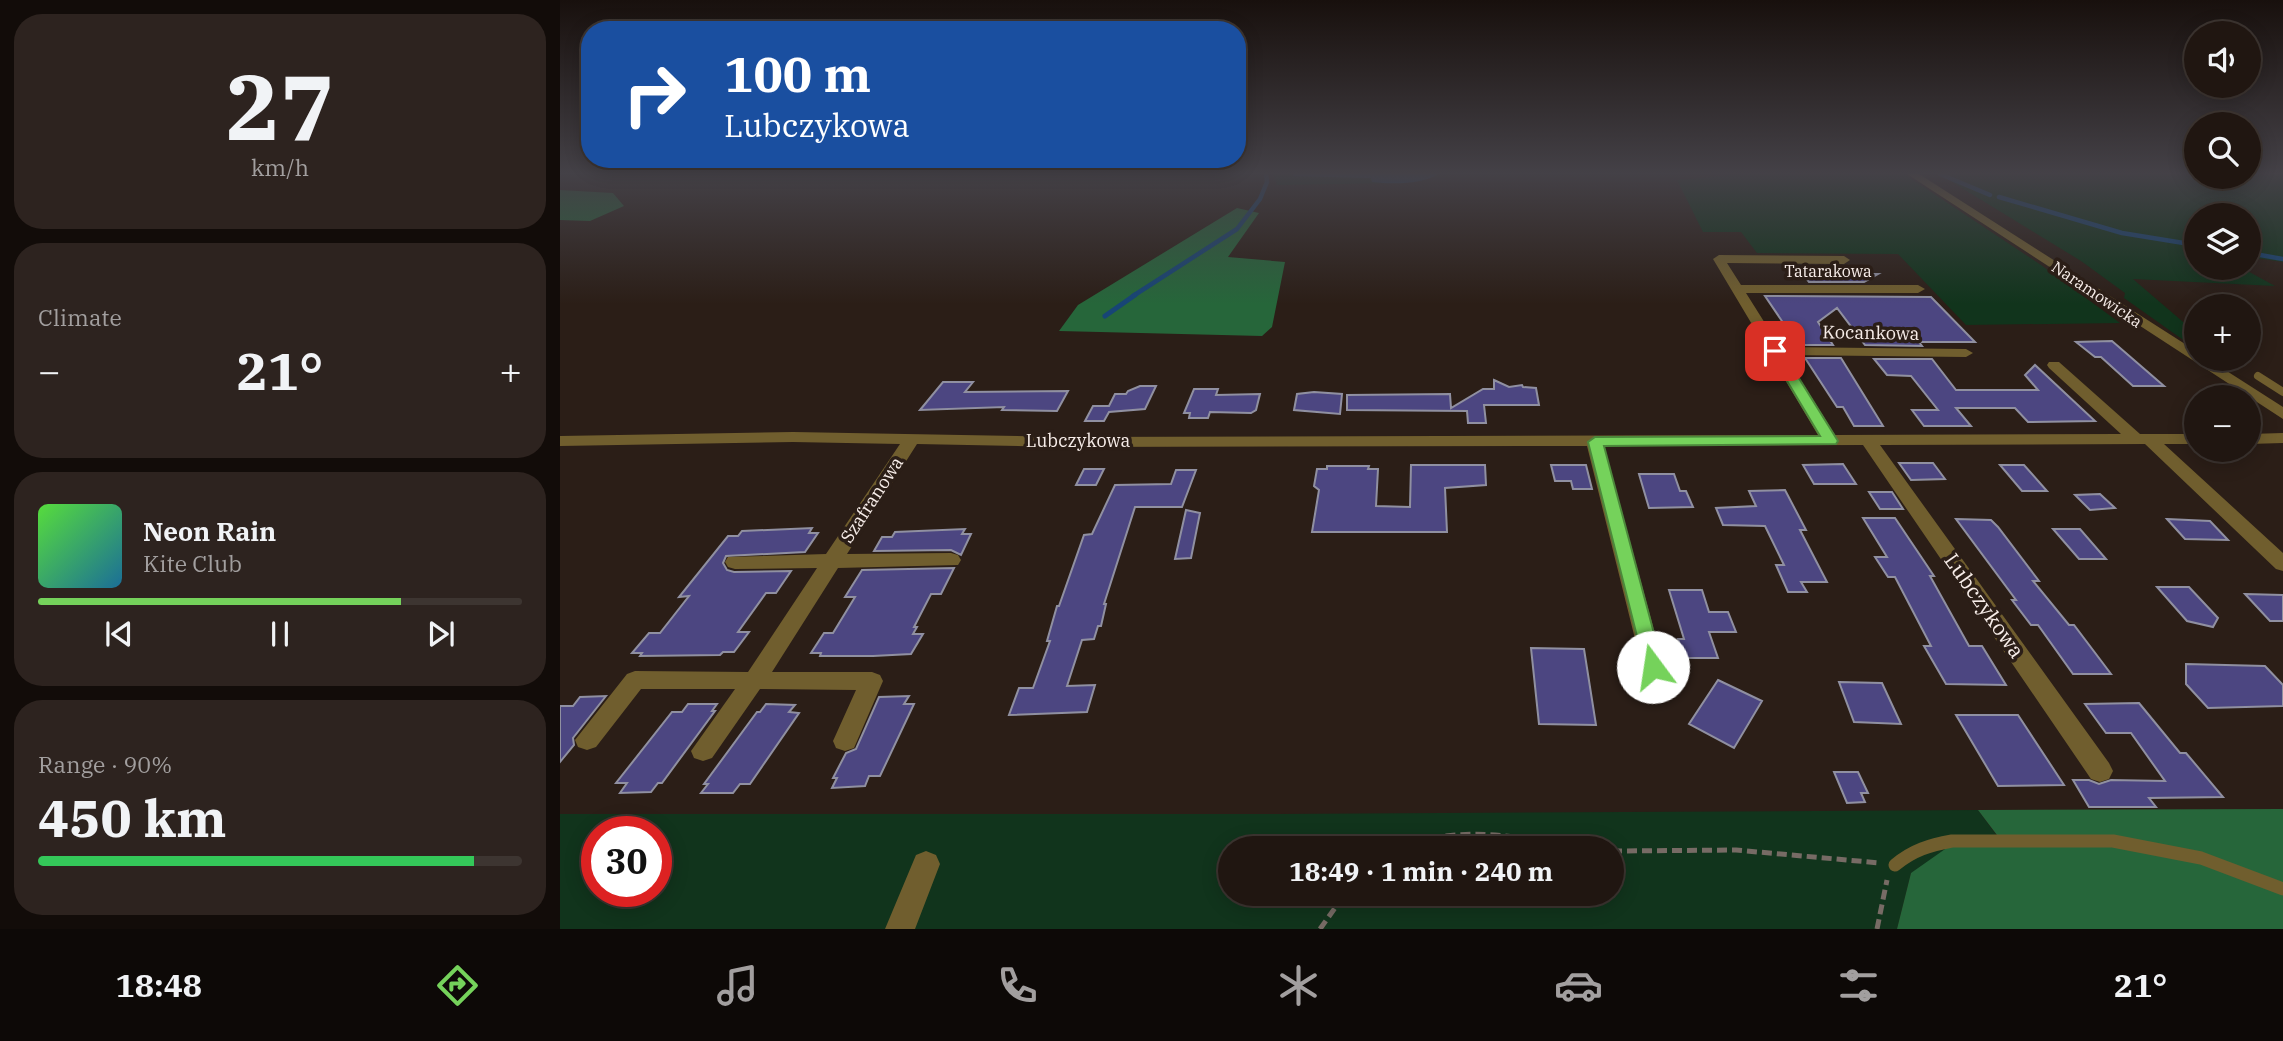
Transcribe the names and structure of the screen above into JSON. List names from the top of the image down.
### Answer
{
  "streets": {
    "street": [
      "Tatarakowa",
      "Naramowicka",
      "Kocankowa",
      "Lubczykowa",
      "Szafranowa"
    ]
  },
  "crossings": [
    ["Lubczykowa", "Szafranowa"]
  ],
  "page": {
    "tile": [
      ["27", "km/h"],
      "Climate",
      ["Range · 90%", "450 km"]
    ],
    "map_buttons": ["+", "−"],
    "turn": ["100 m", "Lubczykowa"],
    "heat": ["−", "21°", "+"],
    "song": ["Neon Rain", "Kite Club"],
    "limit": "30",
    "trip": "18:49 · 1 min · 240 m",
    "tabs": ["18:48", "21°"]
  }
}
